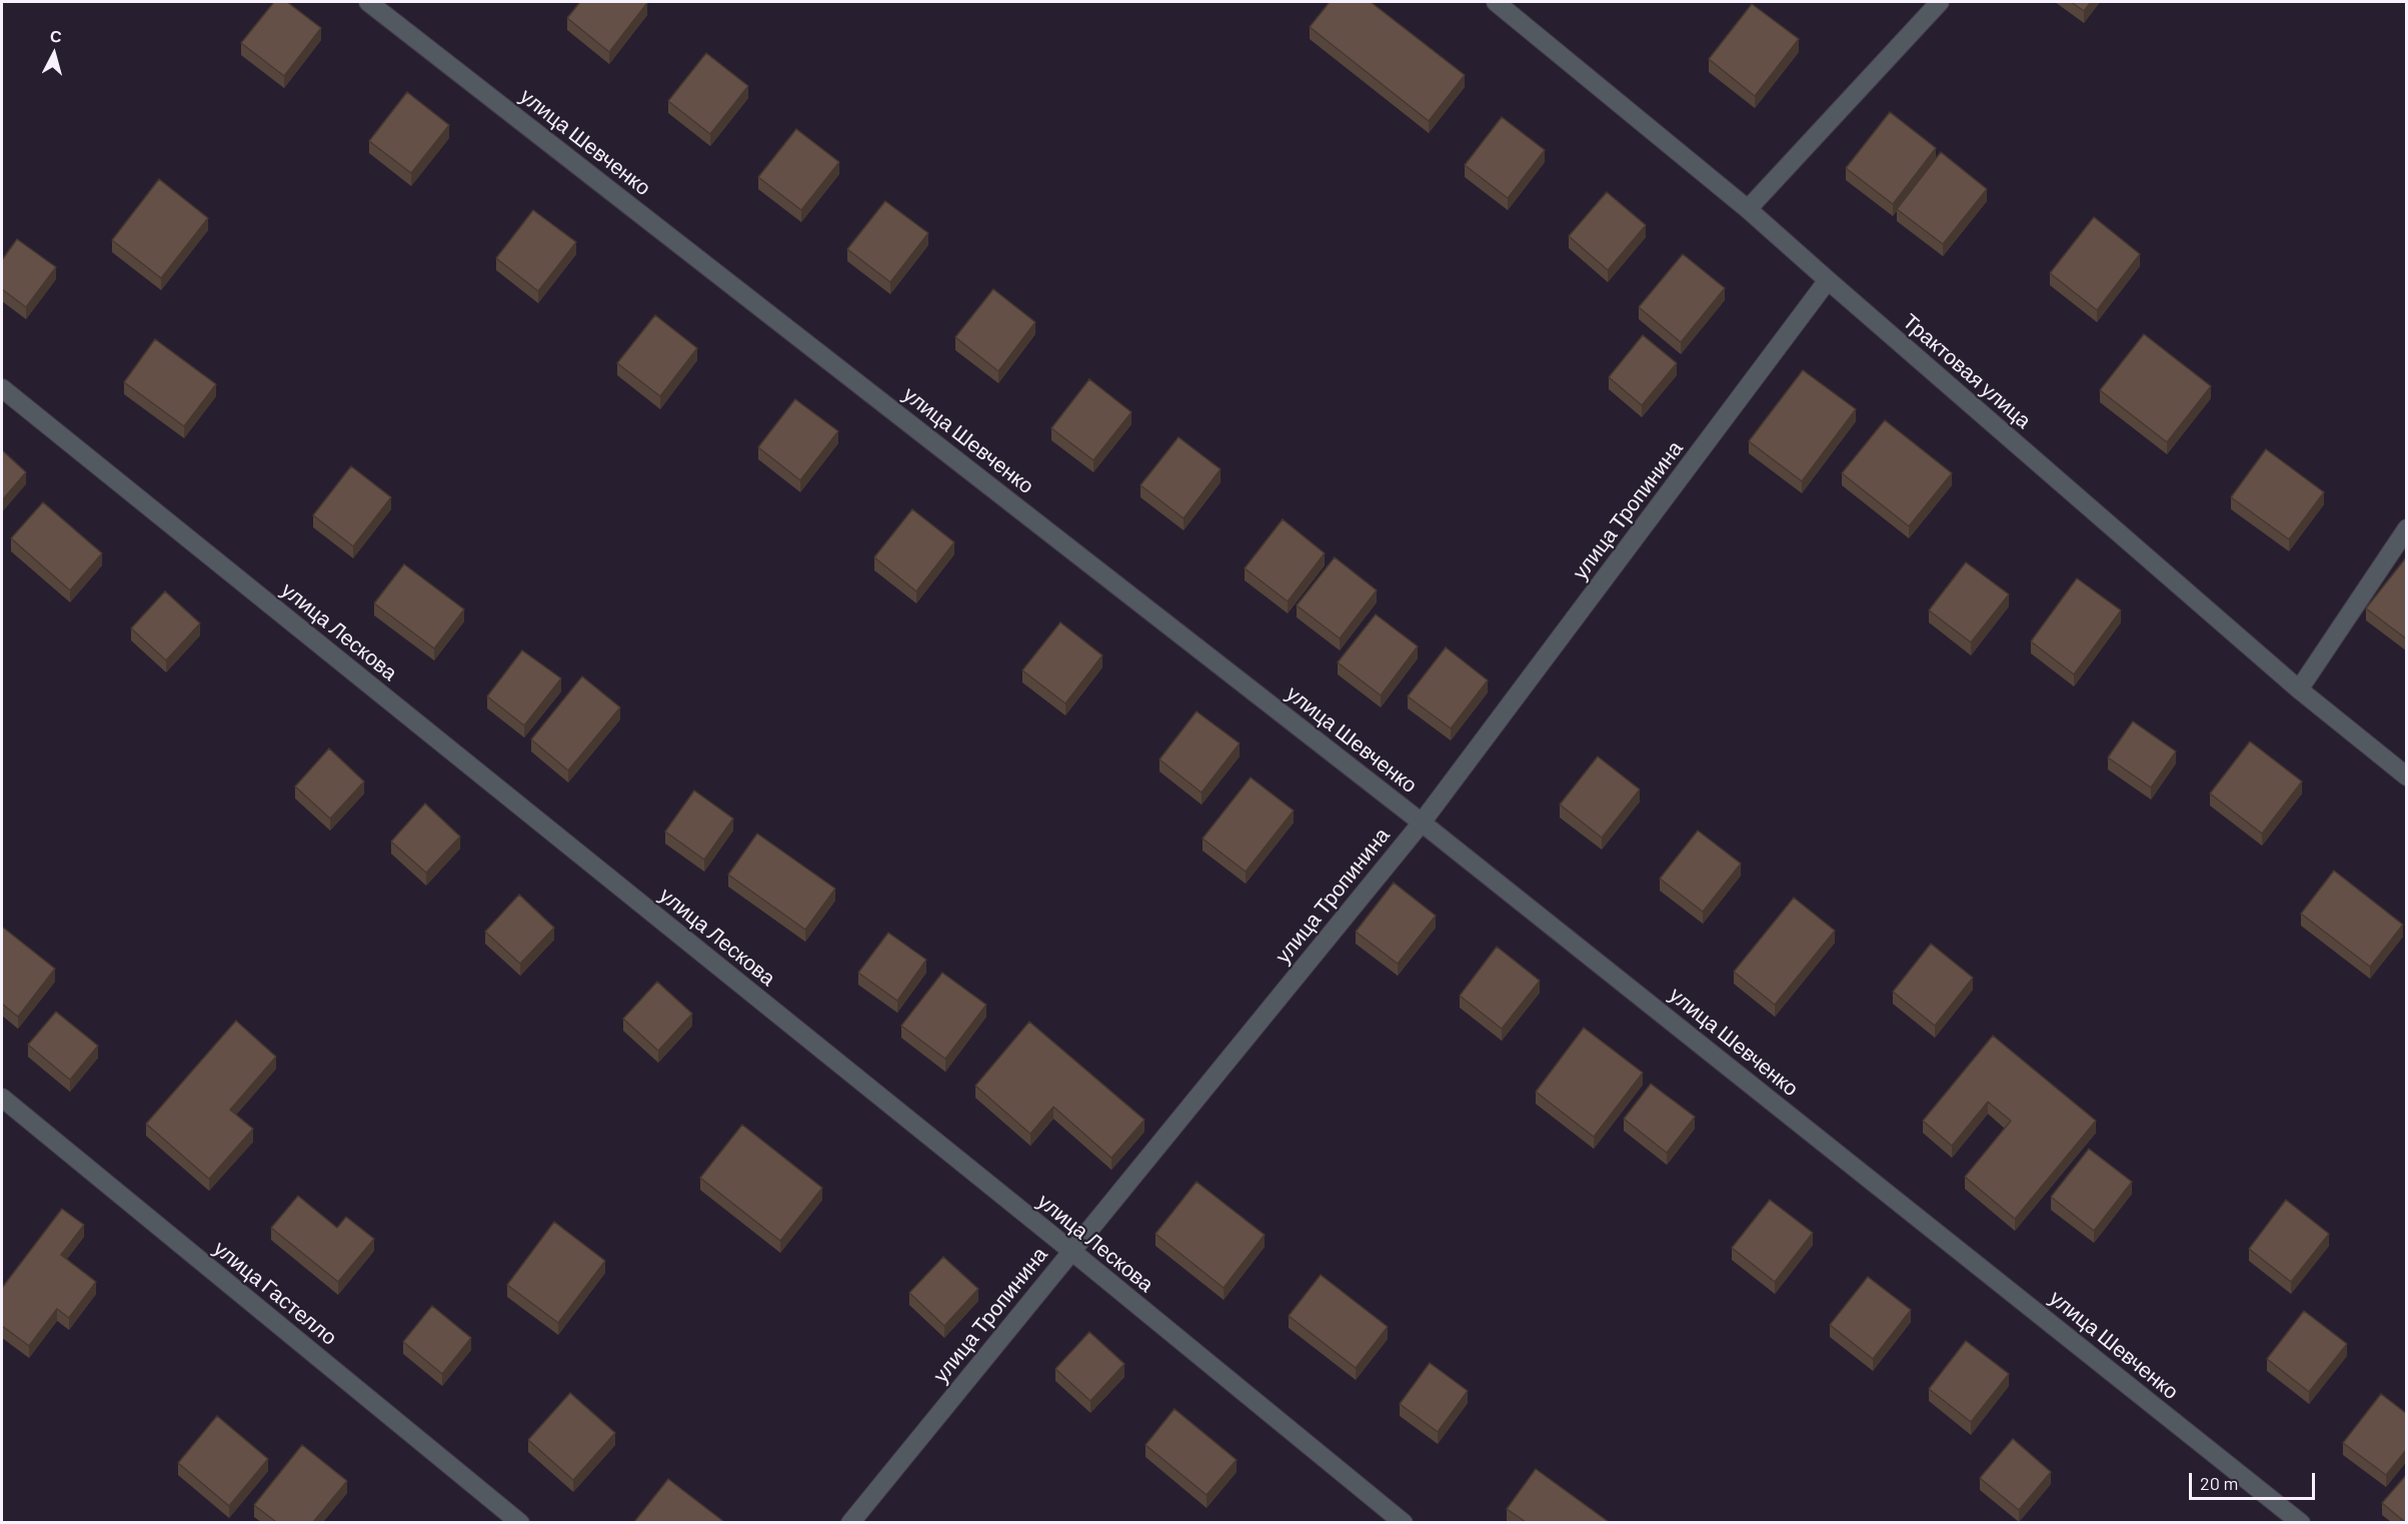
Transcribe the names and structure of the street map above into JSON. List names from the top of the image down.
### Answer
{
  "streets": {
    "street": [
      "улица Шевченко",
      "Трактовая улица",
      "улица Тропинина",
      "улица Лескова",
      "улица Гастелло"
    ]
  },
  "crossings": [
    ["улица Шевченко", "улица Тропинина"],
    ["Трактовая улица", "улица Тропинина"],
    ["улица Тропинина", "улица Лескова"]
  ],
  "scale_bar": "20 m",
  "north": "top"
}
